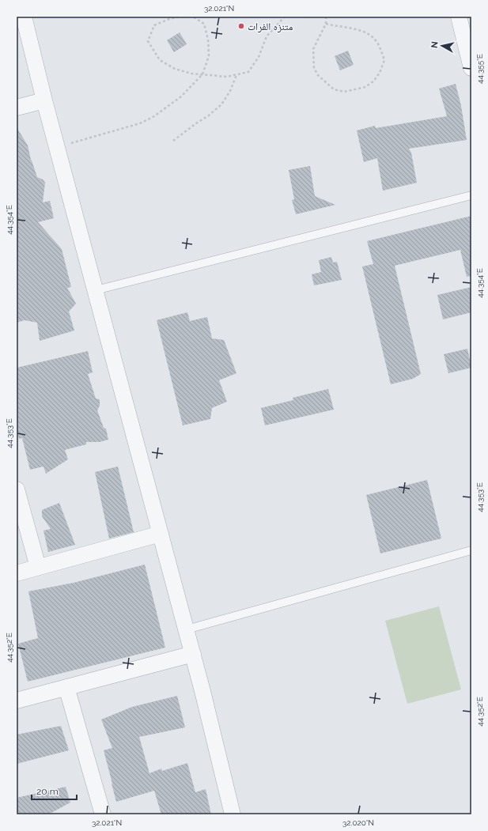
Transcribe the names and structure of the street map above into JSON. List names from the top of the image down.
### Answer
{
  "places": ["متنزه الفرات"],
  "scale_bar": "20 m",
  "north": "left",
  "coordinates": [
    "32.021°N",
    "44.355°E",
    "44.354°E",
    "44.353°E",
    "44.352°E",
    "32.020°N"
  ]
}
